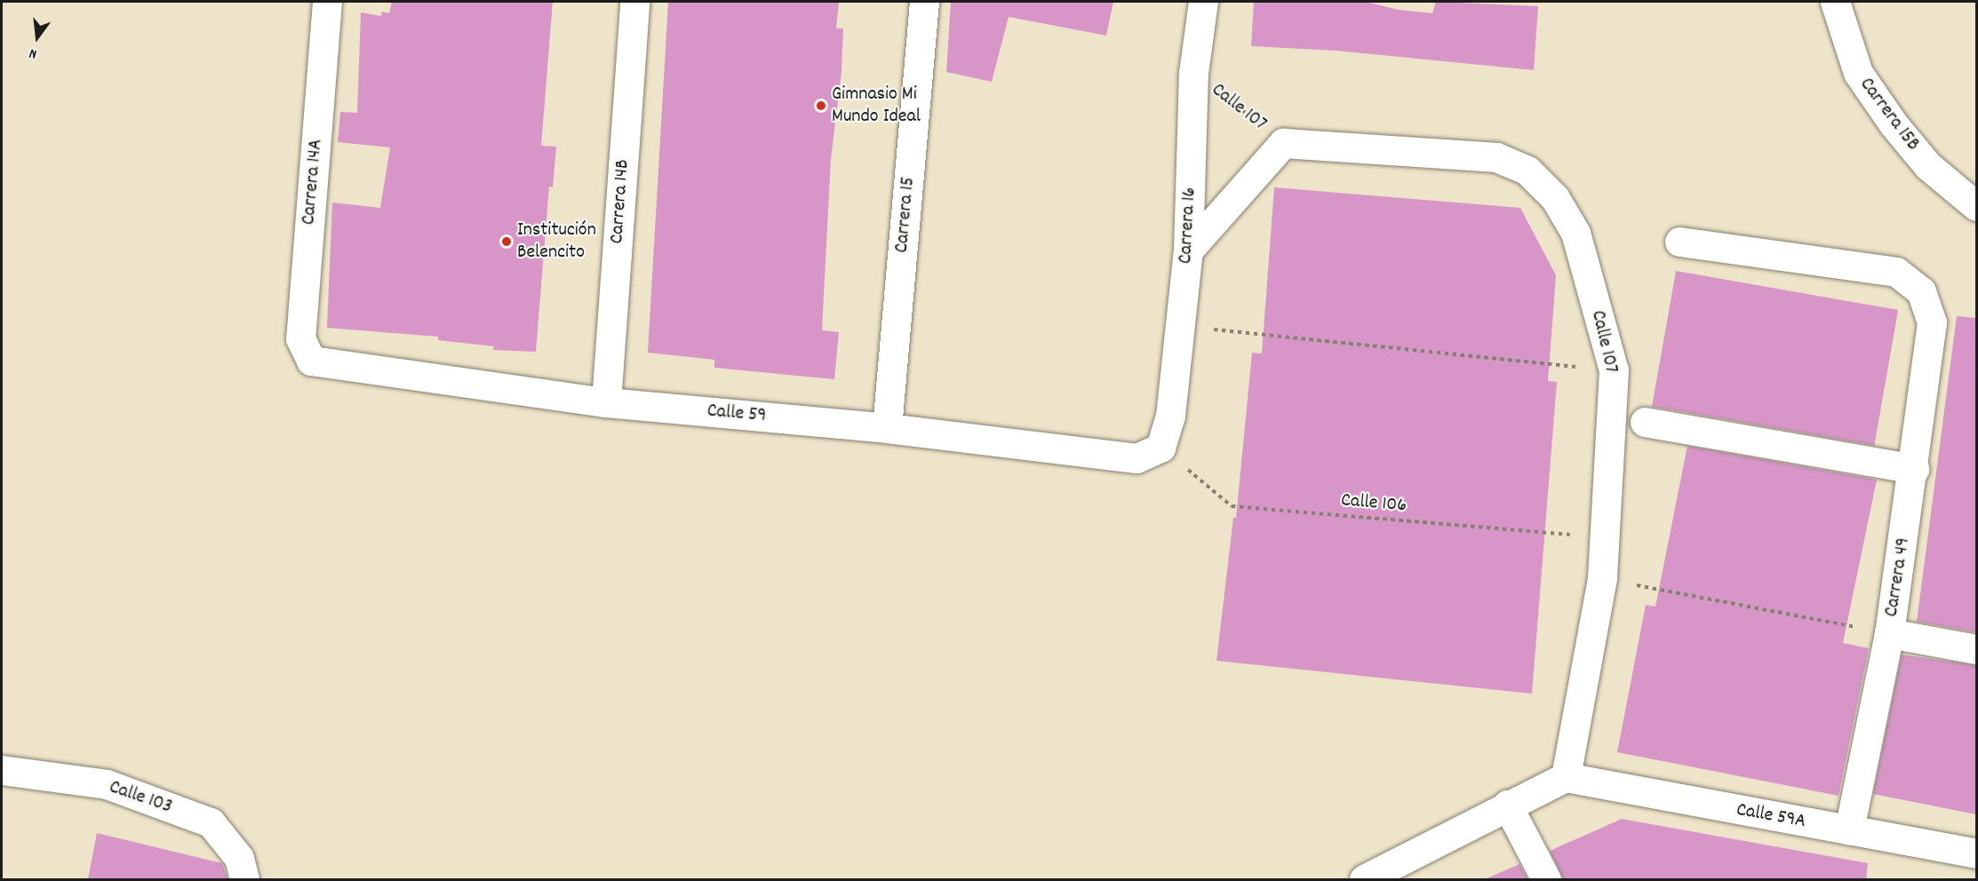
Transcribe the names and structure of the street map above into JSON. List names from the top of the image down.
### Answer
{
  "streets": {
    "street": [
      "Calle 107",
      "Carrera 15B",
      "Carrera 14A",
      "Carrera 14B",
      "Carrera 15",
      "Carrera 16",
      "Calle 59",
      "Carrera 49",
      "Calle 103",
      "Calle 59A"
    ],
    "path": ["Calle 106"]
  },
  "crossings": [
    ["Calle 107", "Carrera 16"],
    ["Calle 107", "Calle 106"],
    ["Calle 107", "Calle 59A"],
    ["Carrera 14A", "Calle 59"],
    ["Carrera 14B", "Calle 59"],
    ["Carrera 15", "Calle 59"],
    ["Carrera 16", "Calle 59"],
    ["Carrera 16", "Calle 106"],
    ["Calle 59", "Calle 106"],
    ["Carrera 49", "Calle 59A"]
  ],
  "places": ["Gimnasio Mi Mundo Ideal", "Institución Belencito"],
  "north": "bottom"
}
